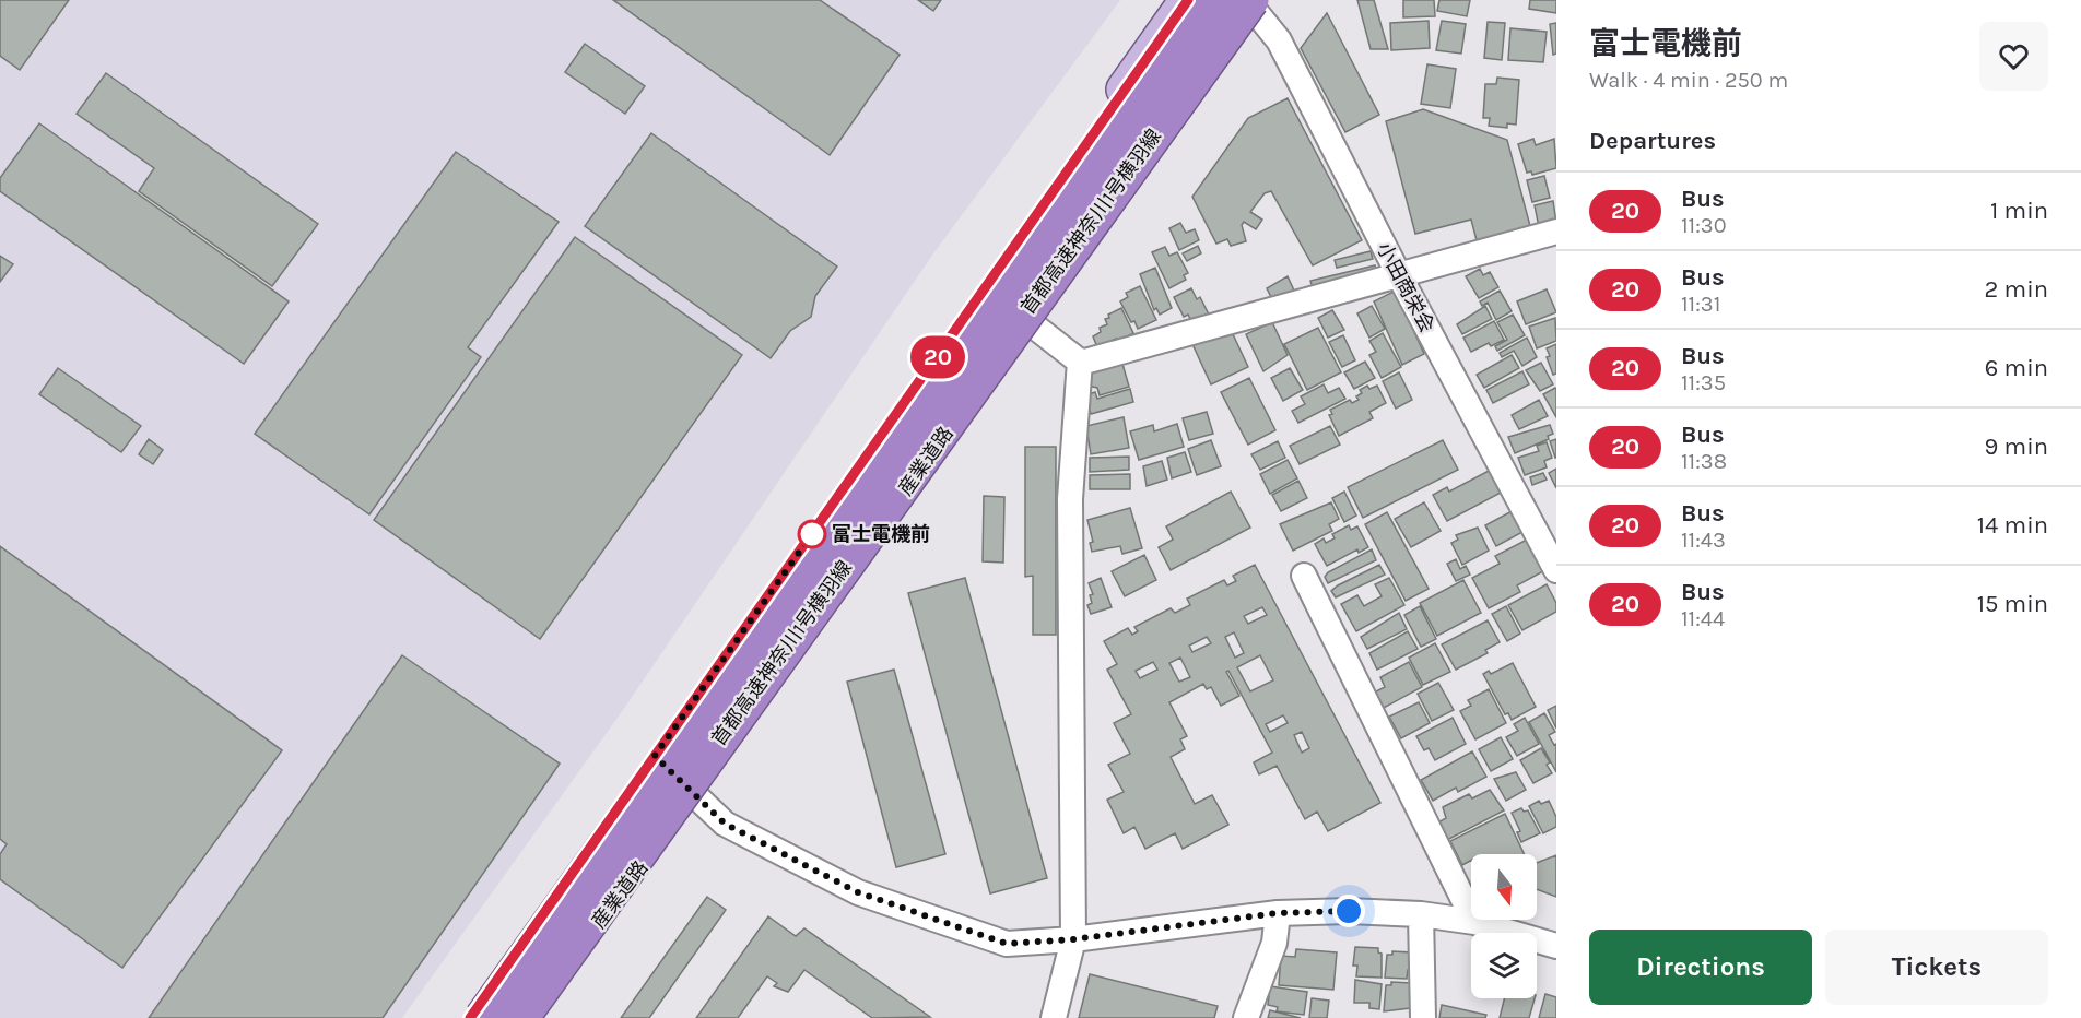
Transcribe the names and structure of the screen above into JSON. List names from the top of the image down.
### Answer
{
  "streets": {
    "highway": ["首都高速神奈川1号横羽線"],
    "main road": ["産業道路"],
    "street": ["小田商栄会"]
  },
  "crossings": [
    ["首都高速神奈川1号横羽線", "小田商栄会"],
    ["首都高速神奈川1号横羽線", "産業道路"],
    ["小田商栄会", "産業道路"]
  ],
  "places": ["富士電機前"],
  "lines": ["bus line 20"],
  "north": "bottom",
  "page": {
    "on_map": "20",
    "heading": [
      ["富士電機前", "Walk · 4 min · 250 m"],
      "Departures"
    ],
    "list": [
      {
        "mark": "20",
        "name": "Bus",
        "note": "11:30",
        "value": "1 min"
      },
      {
        "mark": "20",
        "name": "Bus",
        "note": "11:31",
        "value": "2 min"
      },
      {
        "mark": "20",
        "name": "Bus",
        "note": "11:35",
        "value": "6 min"
      },
      {
        "mark": "20",
        "name": "Bus",
        "note": "11:38",
        "value": "9 min"
      },
      {
        "mark": "20",
        "name": "Bus",
        "note": "11:43",
        "value": "14 min"
      },
      {
        "mark": "20",
        "name": "Bus",
        "note": "11:44",
        "value": "15 min"
      }
    ],
    "buttons": ["Directions", "Tickets"]
  }
}
